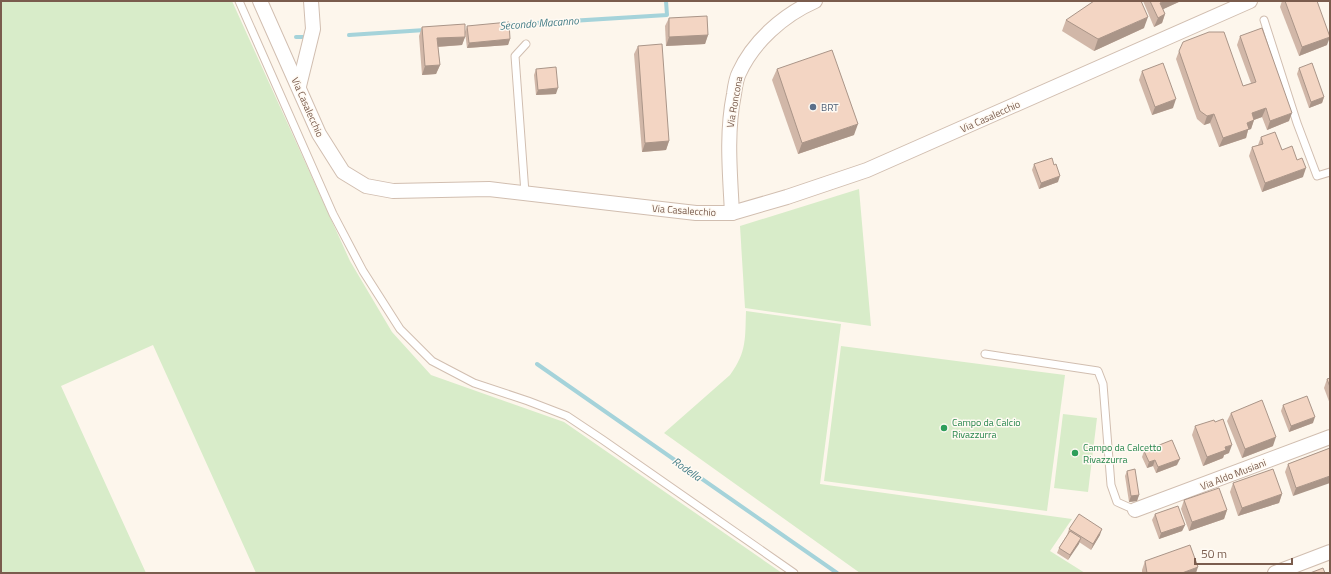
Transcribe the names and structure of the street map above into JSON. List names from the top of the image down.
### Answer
{
  "streets": {
    "street": ["Via Roncona", "Via Casalecchio", "Via Aldo Musiani"]
  },
  "crossings": [
    ["Via Roncona", "Via Casalecchio"]
  ],
  "water": ["Secondo Macanno", "Rodella"],
  "places": ["BRT", "Campo da Calcio Rivazzurra", "Campo da Calcetto Rivazzurra"],
  "scale_bar": "50 m"
}
